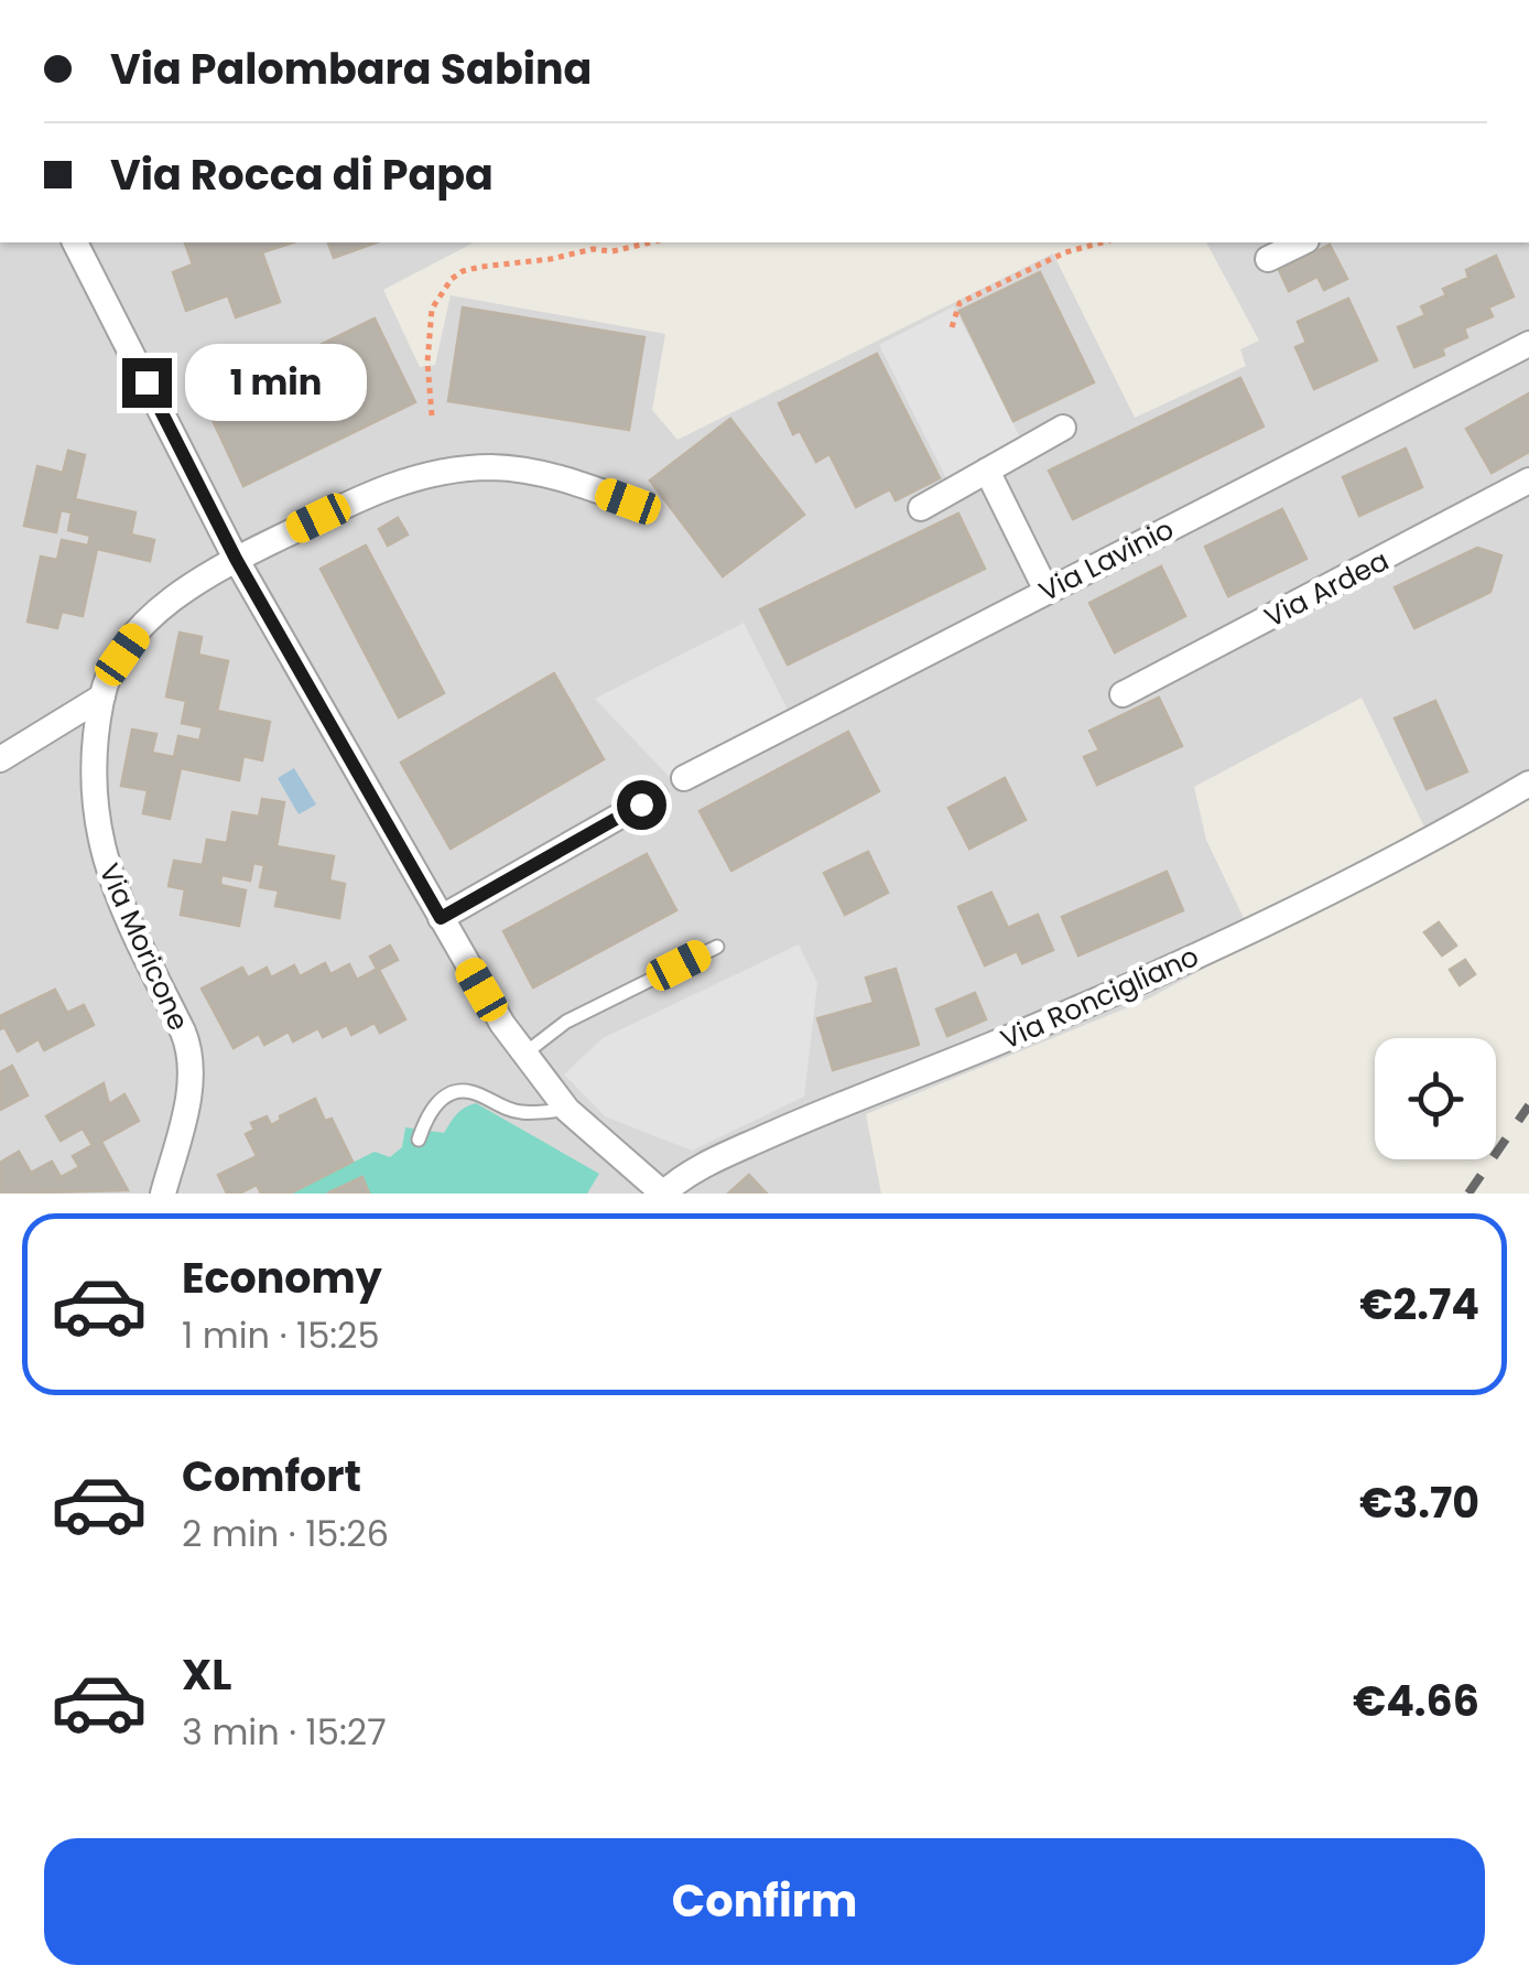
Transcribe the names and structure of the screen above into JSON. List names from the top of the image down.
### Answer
{
  "streets": {
    "street": [
      "Via Lavinio",
      "Via Ardea",
      "Via Moricone",
      "Via Roncigliano"
    ]
  },
  "page": {
    "banner": ["Via Palombara Sabina", "Via Rocca di Papa"],
    "bubble": "1 min",
    "list": [
      {
        "name": "Economy",
        "note": "1 min · 15:25",
        "value": "€2.74"
      },
      {
        "name": "Comfort",
        "note": "2 min · 15:26",
        "value": "€3.70"
      },
      {
        "name": "XL",
        "note": "3 min · 15:27",
        "value": "€4.66"
      }
    ],
    "buttons": "Confirm"
  }
}
